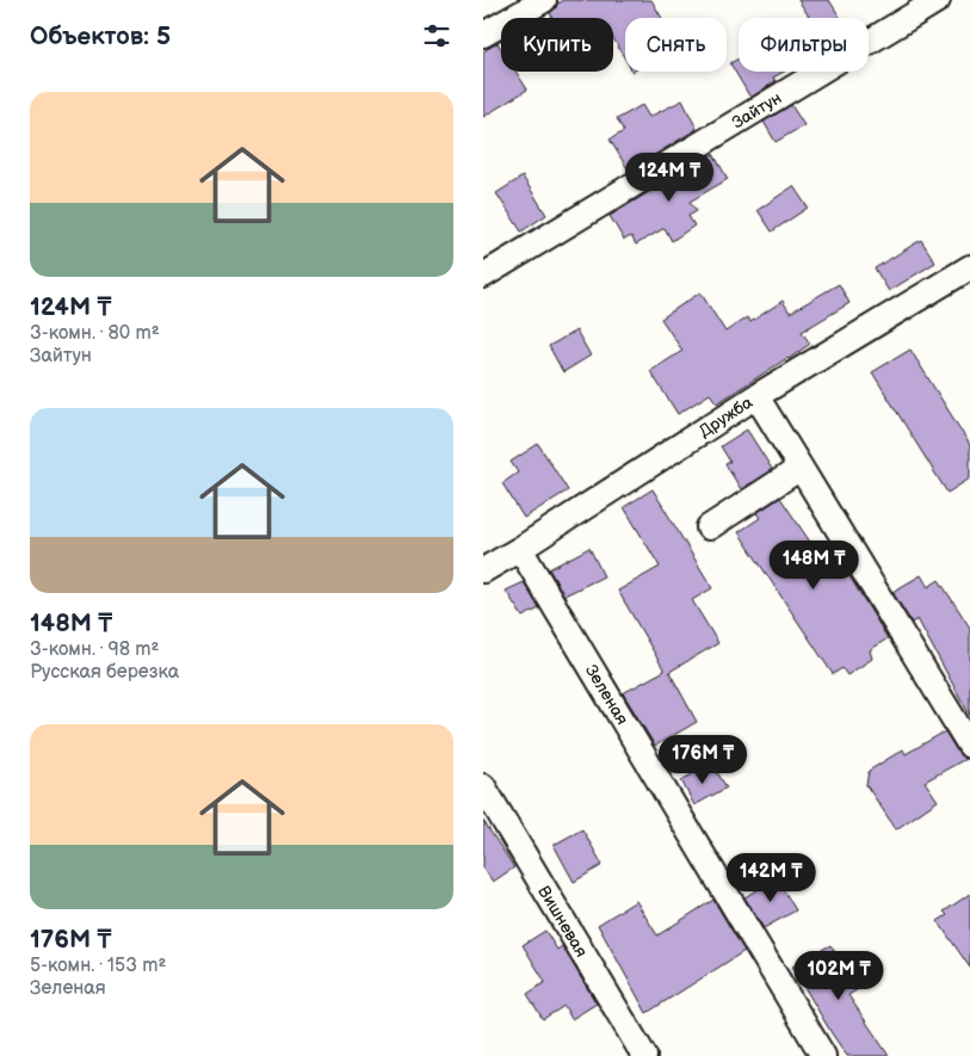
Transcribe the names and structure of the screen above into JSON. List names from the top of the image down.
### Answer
{
  "streets": {
    "street": [
      "Зайтун",
      "Дружба",
      "Зеленая",
      "Вишневая"
    ]
  },
  "crossings": [
    ["Дружба", "Зеленая"]
  ],
  "page": {
    "heading": "Объектов: 5",
    "chip": ["Купить", "Снять", "Фильтры"],
    "list": [
      {
        "name": "124M ₸",
        "note": "3-комн. · 80 m² · Зайтун"
      },
      {
        "name": "148M ₸",
        "note": "3-комн. · 98 m² · Русская березка"
      },
      {
        "name": "176M ₸",
        "note": "5-комн. · 153 m² · Зеленая"
      }
    ],
    "price": [
      "124M ₸",
      "148M ₸",
      "176M ₸",
      "142M ₸",
      "102M ₸"
    ]
  }
}
